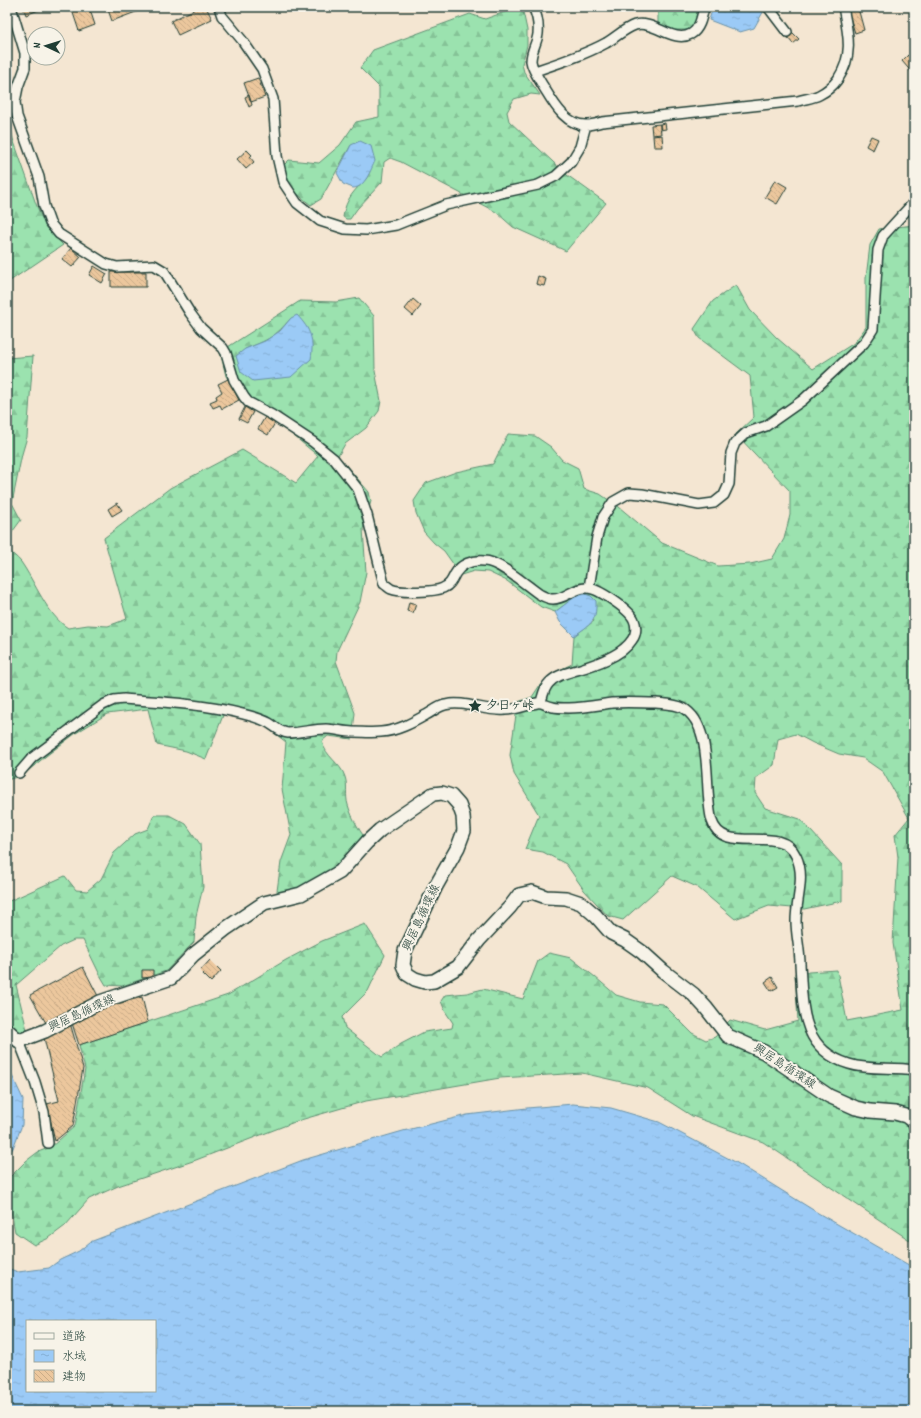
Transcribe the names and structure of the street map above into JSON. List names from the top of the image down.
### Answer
{
  "streets": {
    "main road": ["興居島循環線"]
  },
  "places": {
    "place": ["夕日ヶ峠"]
  },
  "legend": ["道路", "水域", "建物"],
  "north": "left"
}
